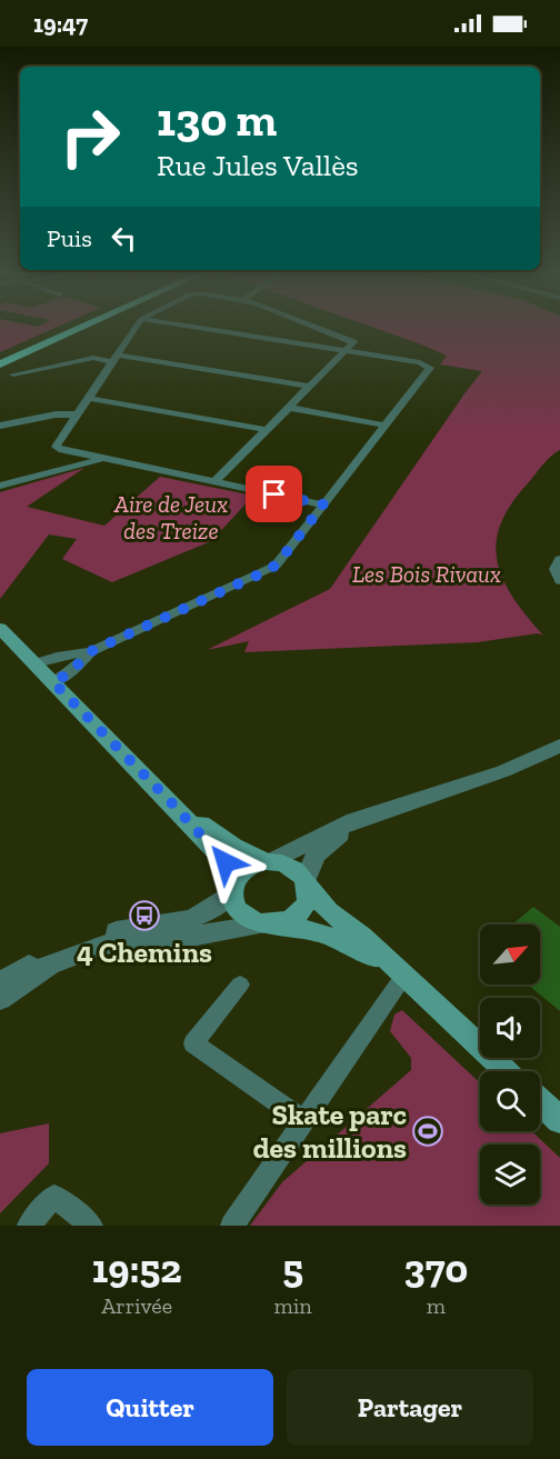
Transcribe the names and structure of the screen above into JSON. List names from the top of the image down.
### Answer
{
  "parks": ["Aire de Jeux des Treize", "Les Bois Rivaux"],
  "places": {
    "bus stop": ["4 Chemins"],
    "sports": ["Skate parc des millions"]
  },
  "north": "top right",
  "page": {
    "status": "19:47",
    "turn": ["130 m", "Rue Jules Vallès"],
    "then": "Puis",
    "eta": [
      "19:52",
      "Arrivée",
      "5",
      "min",
      "370",
      "m"
    ],
    "buttons": ["Quitter", "Partager"]
  }
}
